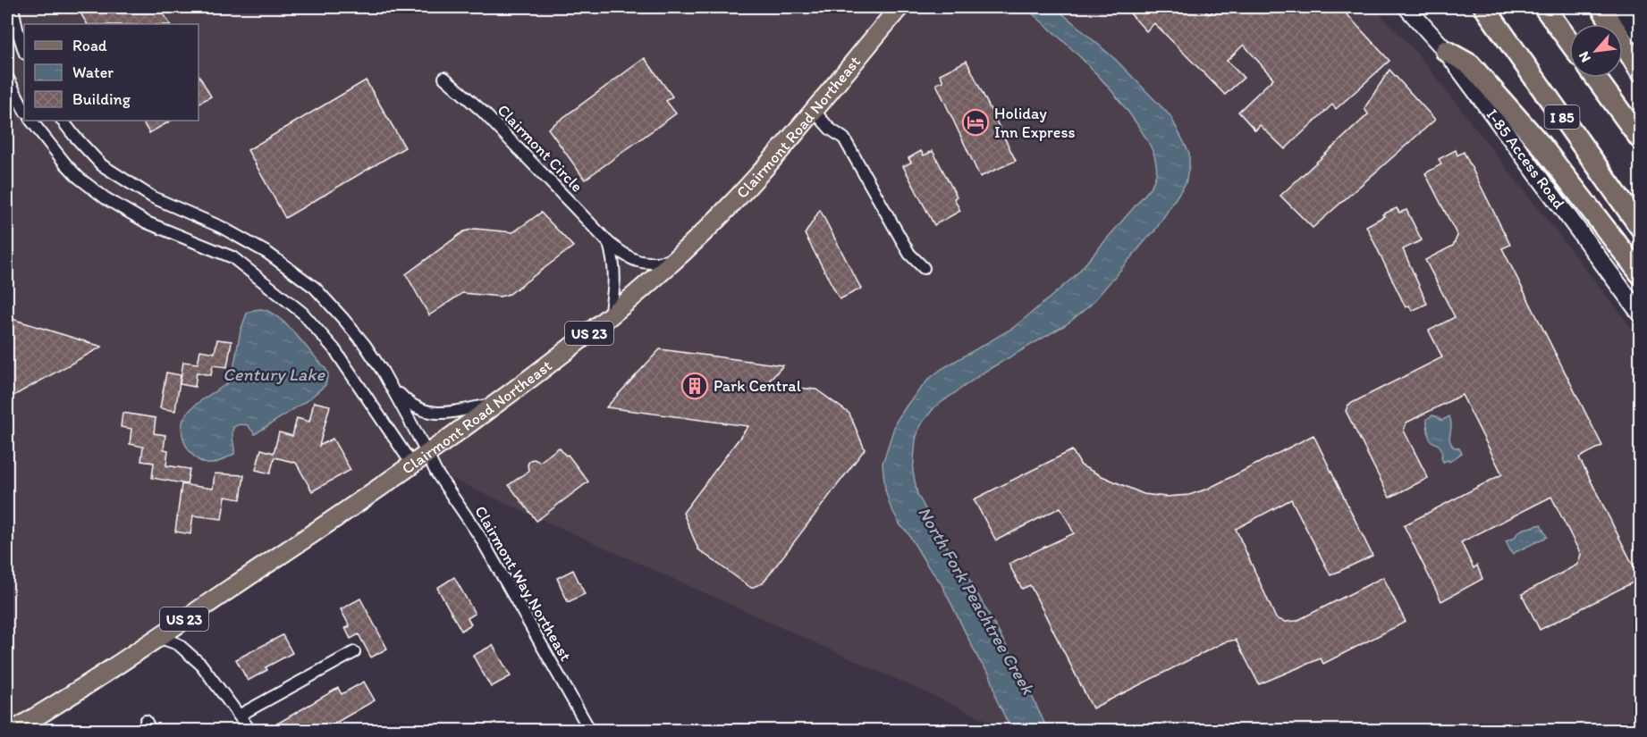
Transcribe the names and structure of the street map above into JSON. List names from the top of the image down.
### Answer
{
  "streets": {
    "highway": ["I 85"],
    "main road": ["Clairmont Road Northeast", "I-85 Access Road", "US 23"],
    "street": ["Clairmont Circle", "Clairmont Way Northeast"]
  },
  "crossings": [
    ["Clairmont Road Northeast", "Clairmont Circle"],
    ["Clairmont Road Northeast", "Clairmont Way Northeast"]
  ],
  "water": ["Century Lake", "North Fork Peachtree Creek"],
  "places": {
    "hotel": ["Holiday Inn Express"],
    "building": ["Park Central"]
  },
  "legend": ["Road", "Water", "Building"],
  "north": "bottom left"
}
